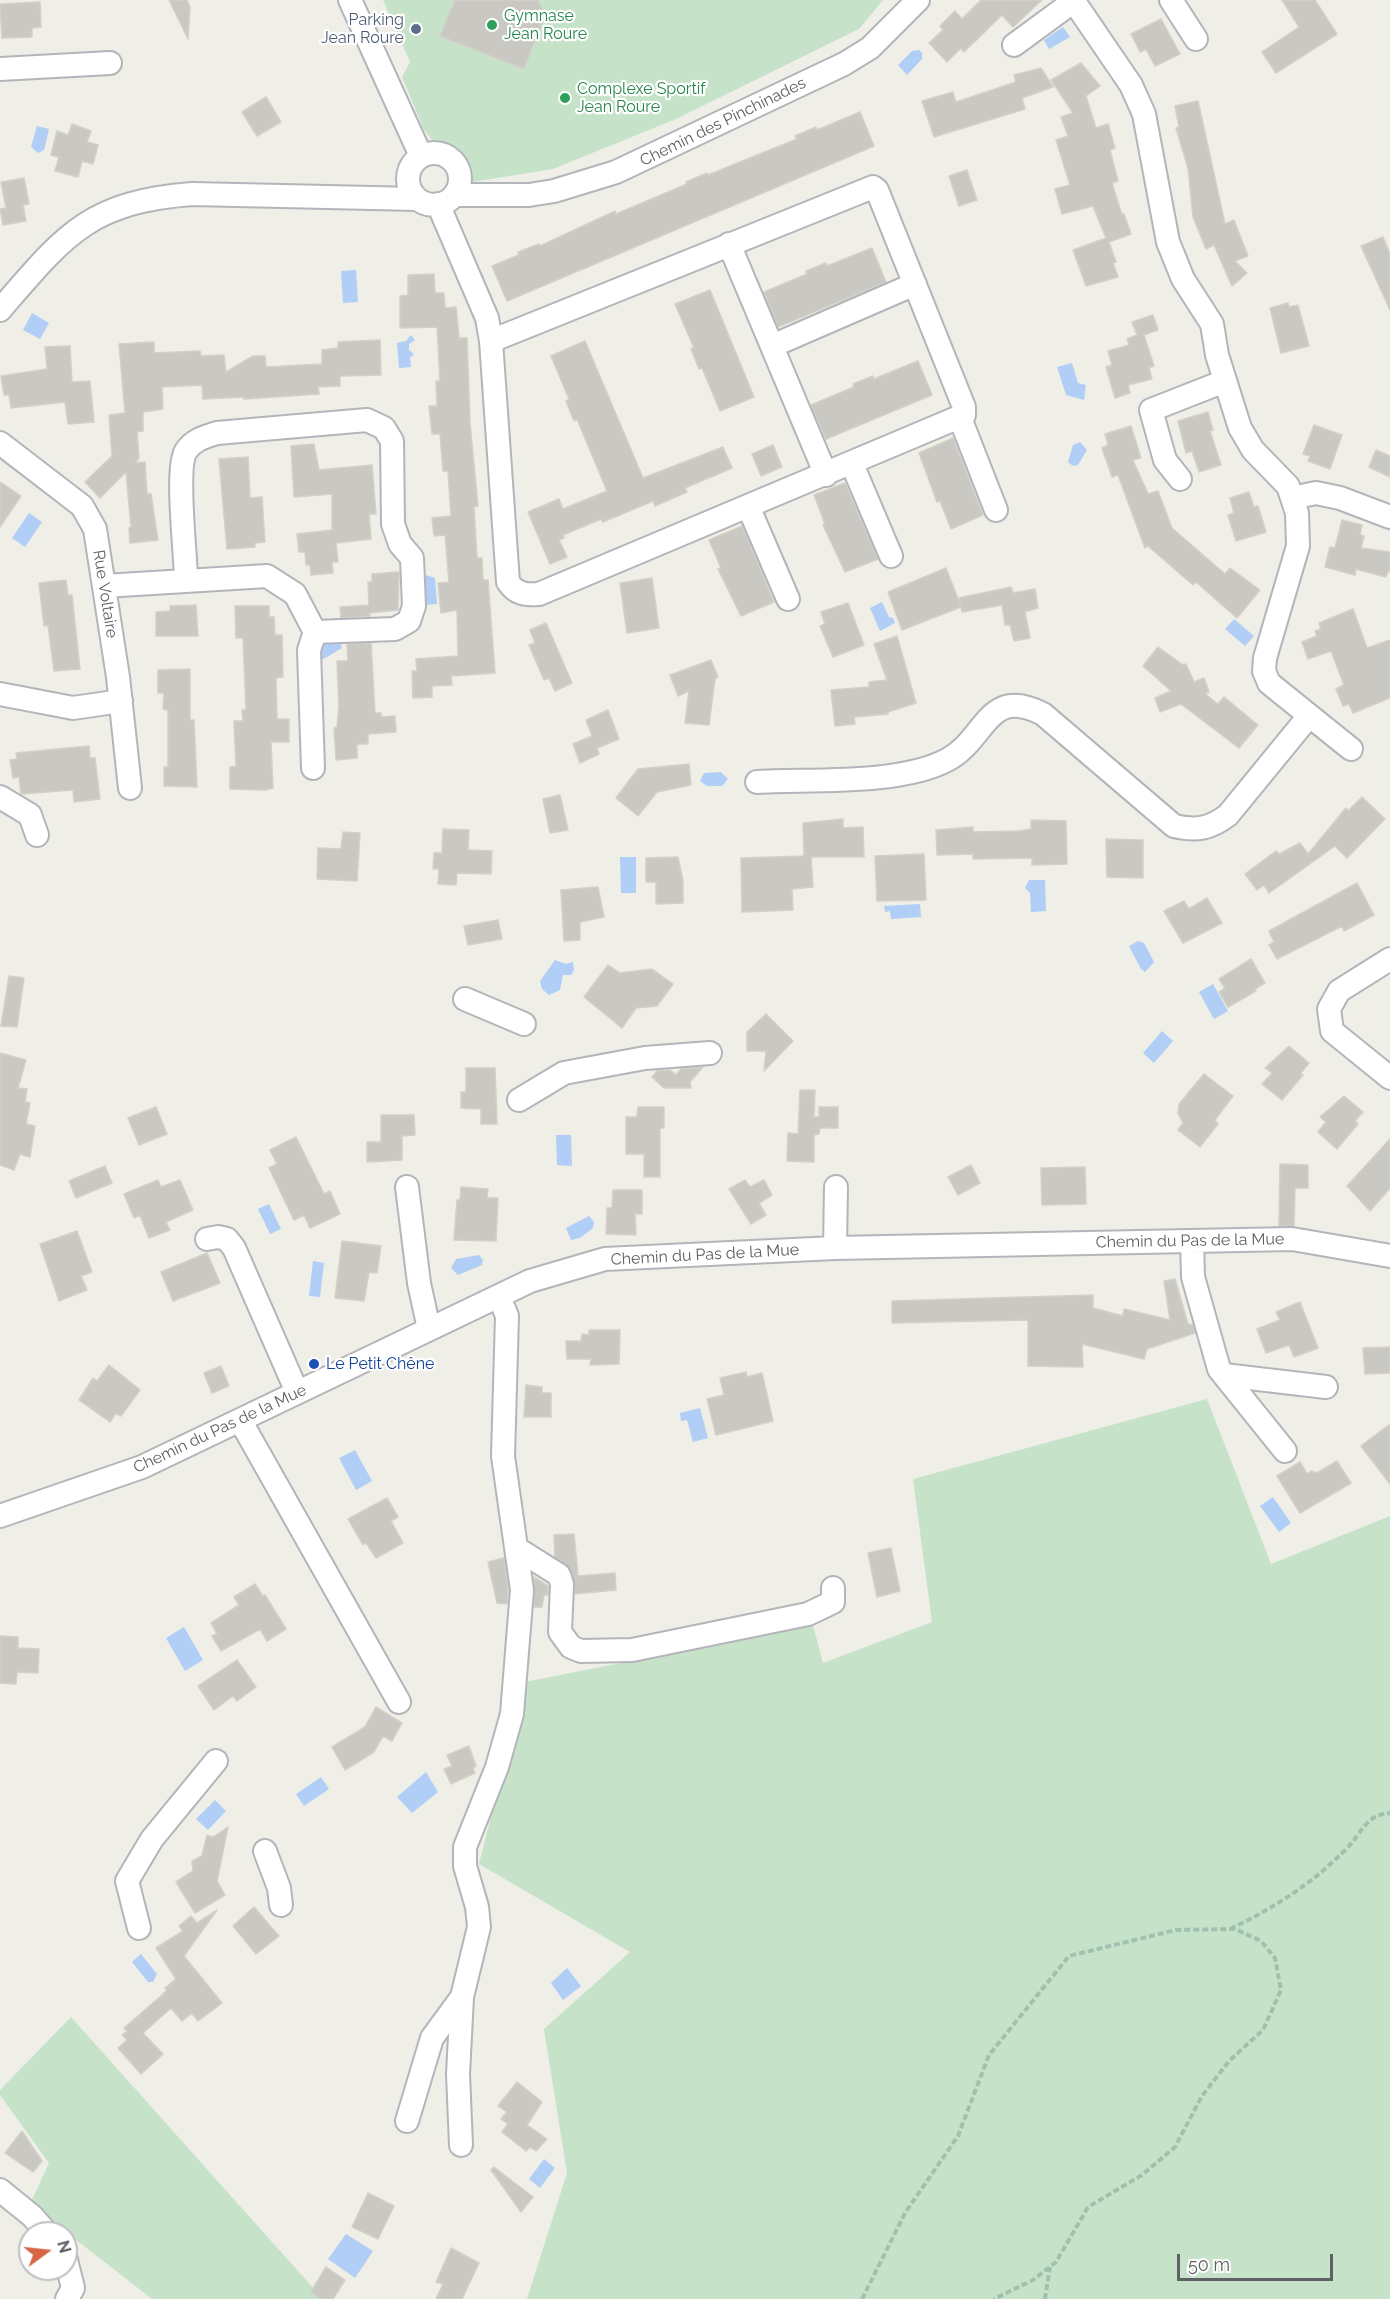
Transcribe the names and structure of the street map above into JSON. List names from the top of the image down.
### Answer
{
  "streets": {
    "street": ["Chemin des Pinchinades", "Rue Voltaire", "Chemin du Pas de la Mue"]
  },
  "places": [
    "Gymnase Jean Roure",
    "Parking Jean Roure",
    "Complexe Sportif Jean Roure",
    "Le Petit Chêne"
  ],
  "scale_bar": "50 m",
  "north": "right"
}
